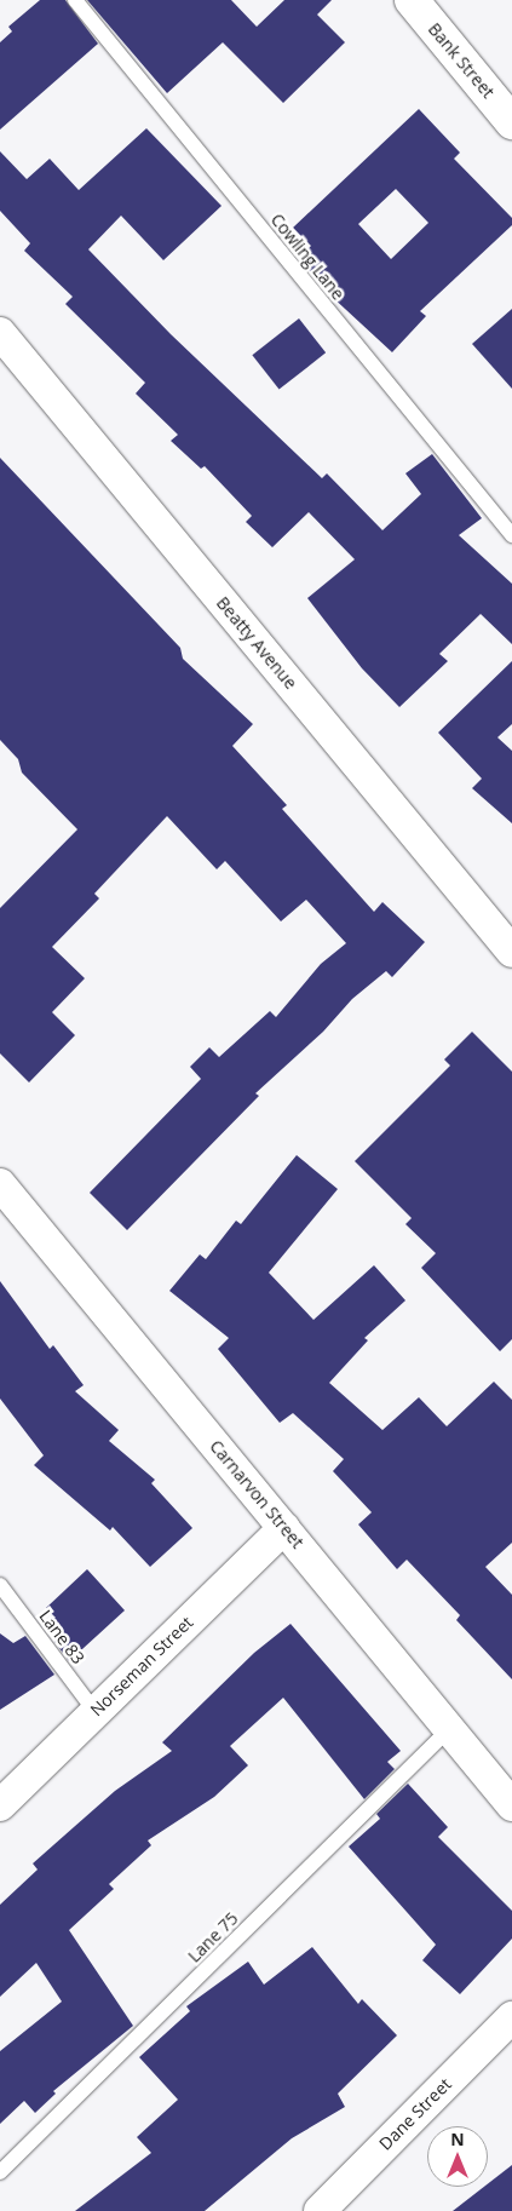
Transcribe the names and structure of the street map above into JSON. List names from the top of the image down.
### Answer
{
  "streets": {
    "street": [
      "Bank Street",
      "Beatty Avenue",
      "Carnarvon Street",
      "Norseman Street",
      "Dane Street"
    ],
    "lane": ["Cowling Lane", "Lane 83", "Lane 75"]
  },
  "crossings": [
    ["Carnarvon Street", "Norseman Street"],
    ["Carnarvon Street", "Lane 75"],
    ["Lane 83", "Norseman Street"]
  ],
  "north": "top"
}
